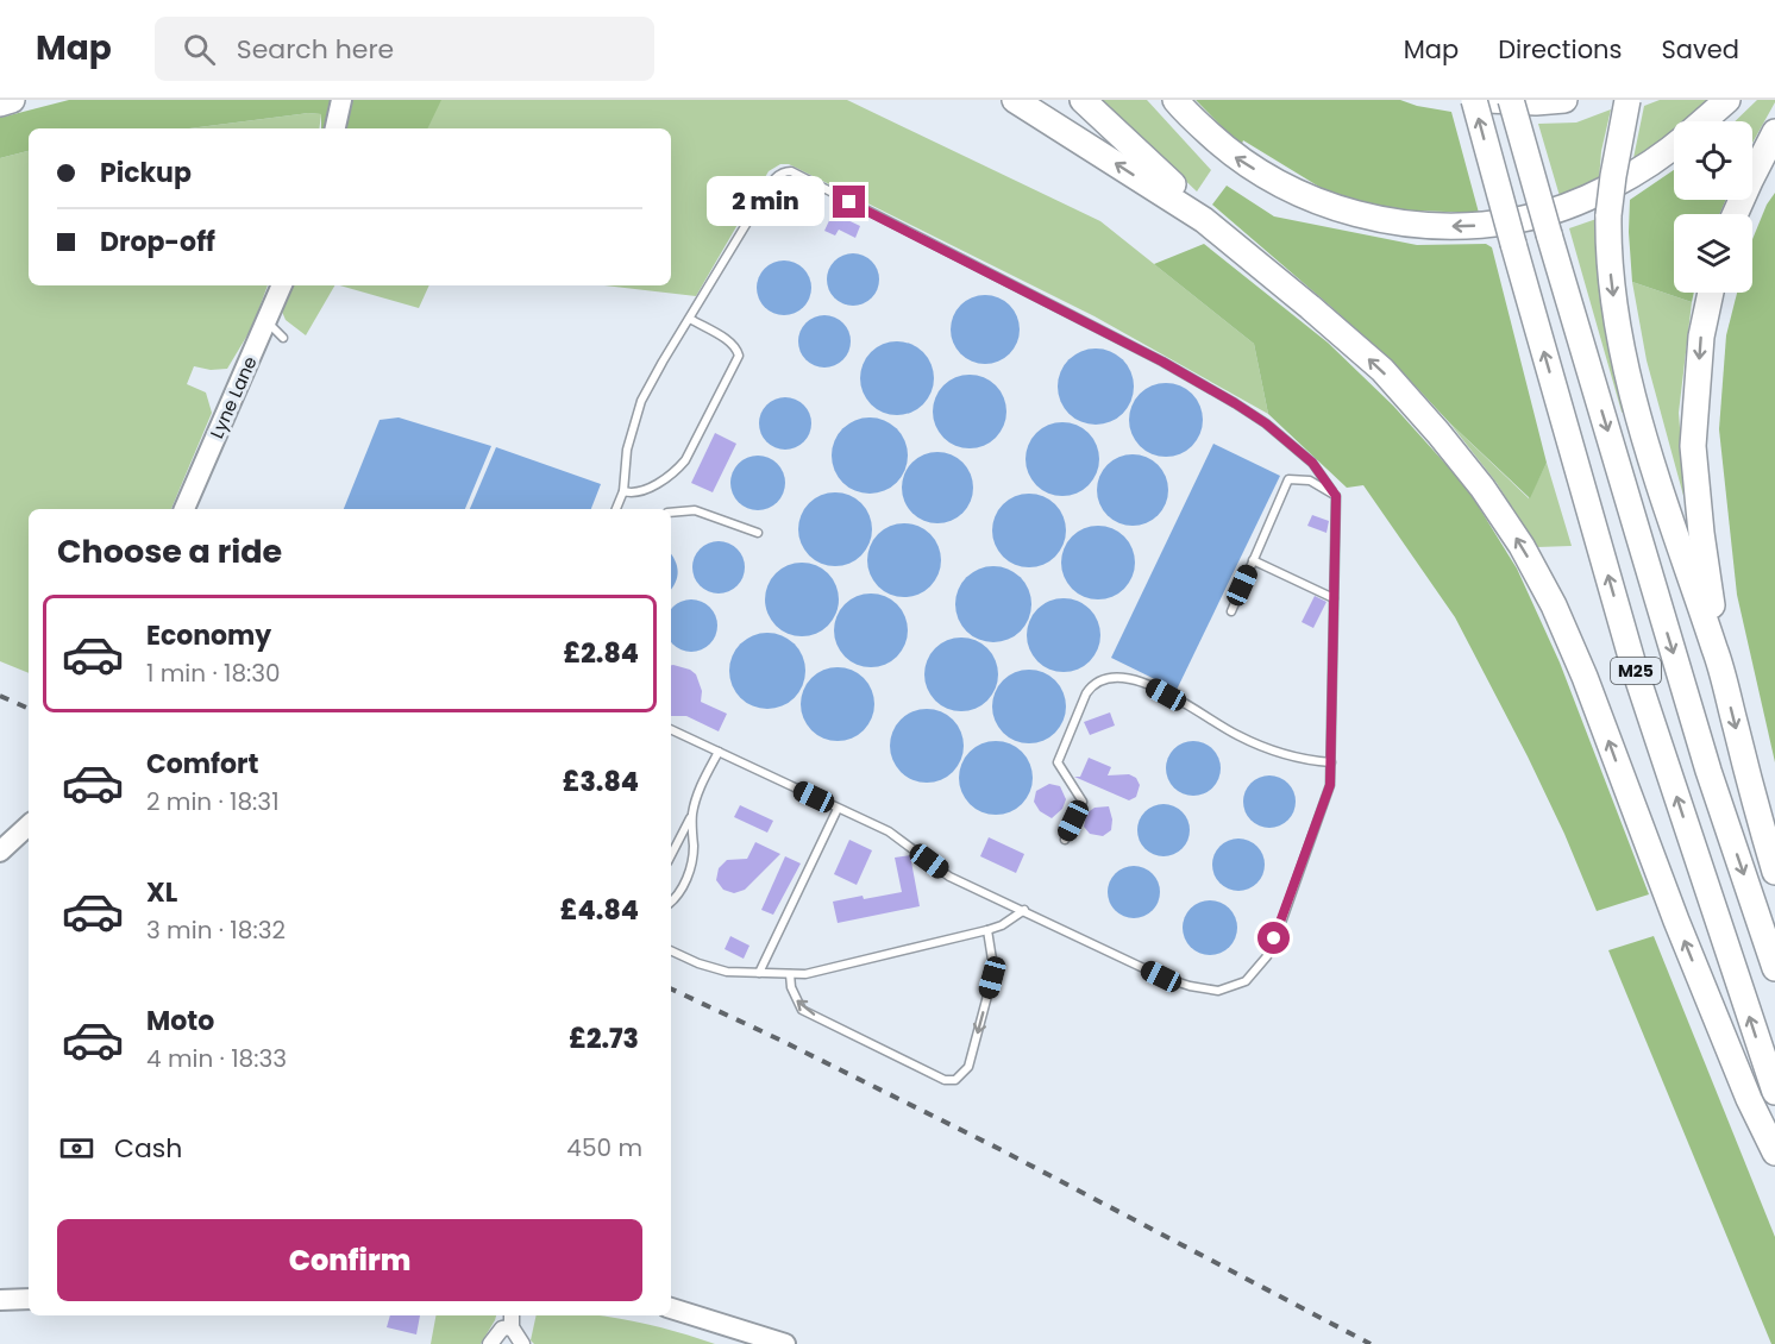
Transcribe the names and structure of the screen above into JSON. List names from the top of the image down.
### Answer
{
  "streets": {
    "highway": ["M25"],
    "street": ["Lyne Lane"]
  },
  "page": {
    "header": "Map",
    "search": "Search here",
    "nav": ["Map", "Directions", "Saved"],
    "banner": ["Pickup", "Drop-off"],
    "bubble": "2 min",
    "heading": "Choose a ride",
    "list": [
      {
        "name": "Economy",
        "note": "1 min · 18:30",
        "value": "£2.84"
      },
      {
        "name": "Comfort",
        "note": "2 min · 18:31",
        "value": "£3.84"
      },
      {
        "name": "XL",
        "note": "3 min · 18:32",
        "value": "£4.84"
      },
      {
        "name": "Moto",
        "note": "4 min · 18:33",
        "value": "£2.73"
      }
    ],
    "pay": ["Cash", "450 m"],
    "buttons": "Confirm"
  }
}
